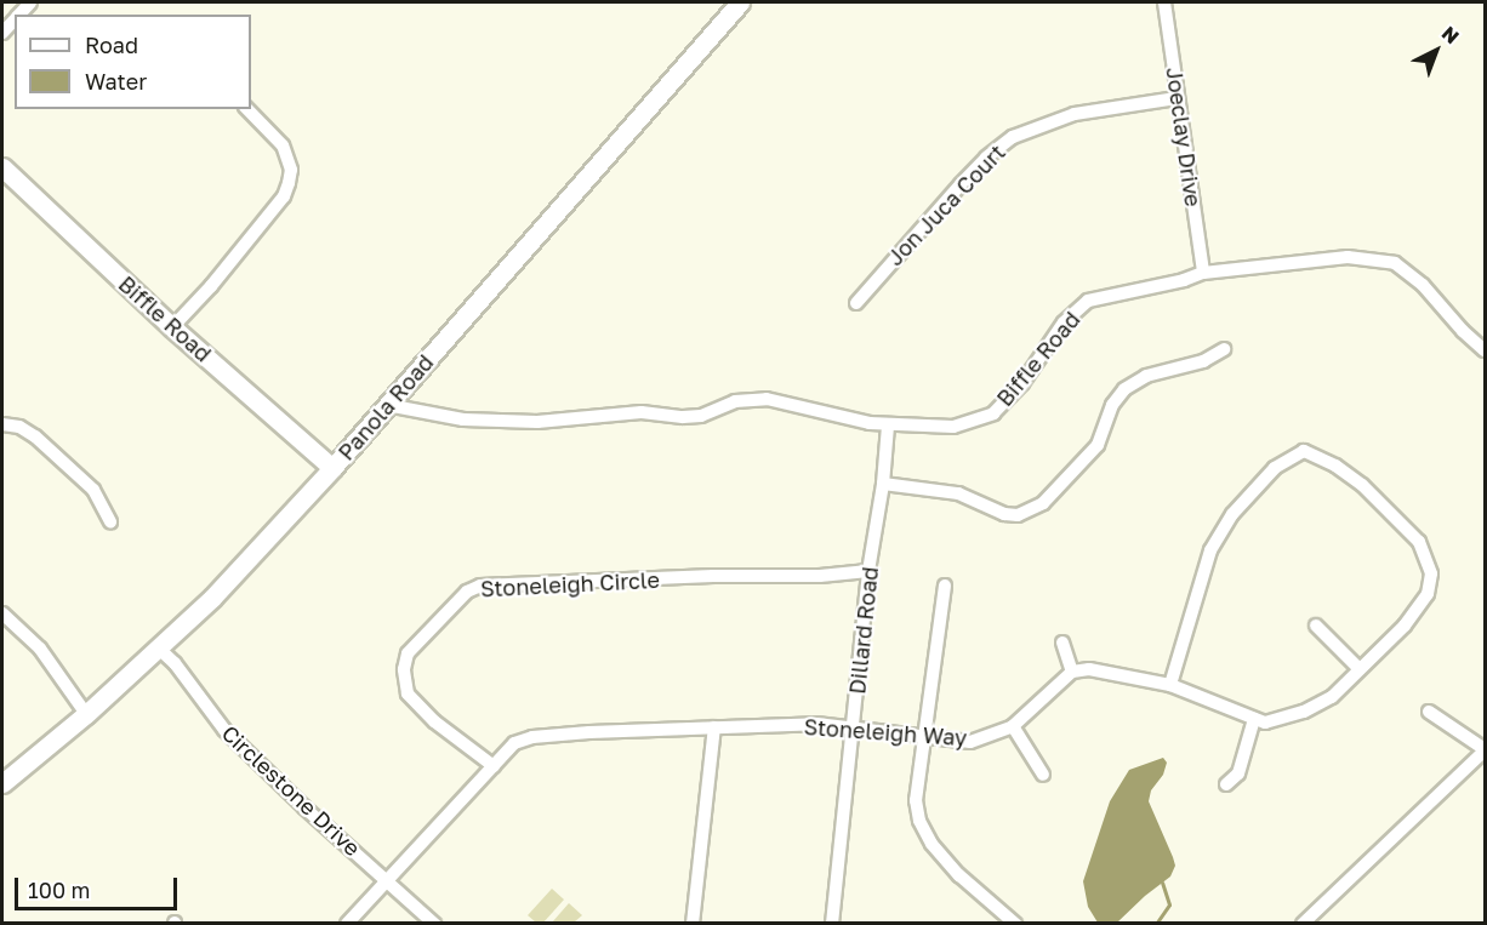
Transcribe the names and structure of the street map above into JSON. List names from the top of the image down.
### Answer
{
  "streets": {
    "main road": ["Biffle Road", "Panola Road"],
    "street": [
      "Joeclay Drive",
      "Jon Juca Court",
      "Stoneleigh Circle",
      "Dillard Road",
      "Stoneleigh Way",
      "Circlestone Drive"
    ]
  },
  "crossings": [
    ["Joeclay Drive", "Jon Juca Court"],
    ["Joeclay Drive", "Biffle Road"],
    ["Biffle Road", "Panola Road"],
    ["Biffle Road", "Dillard Road"],
    ["Panola Road", "Circlestone Drive"],
    ["Stoneleigh Circle", "Dillard Road"],
    ["Stoneleigh Circle", "Stoneleigh Way"],
    ["Dillard Road", "Stoneleigh Way"],
    ["Stoneleigh Way", "Circlestone Drive"]
  ],
  "legend": ["Road", "Water"],
  "scale_bar": "100 m",
  "north": "top right"
}
